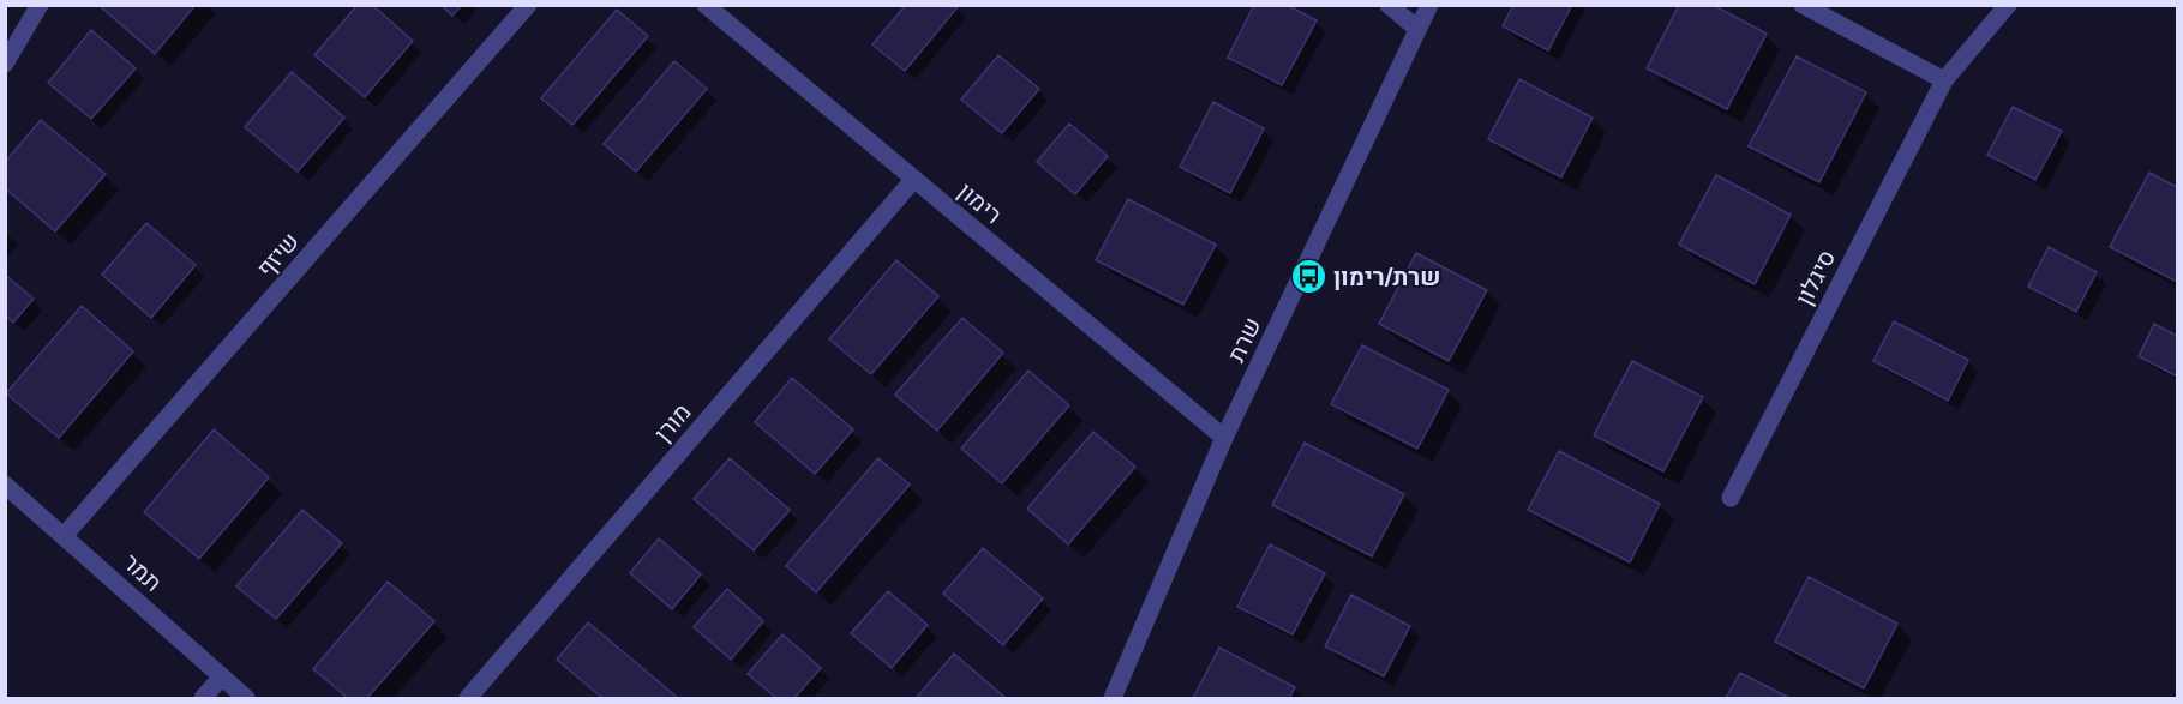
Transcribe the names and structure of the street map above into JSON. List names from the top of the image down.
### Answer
{
  "streets": {
    "street": [
      "רימון",
      "שיזף",
      "סיגלון",
      "שרת",
      "מורן",
      "תמר"
    ]
  },
  "crossings": [
    ["רימון", "שרת"],
    ["רימון", "מורן"],
    ["שיזף", "תמר"]
  ],
  "places": {
    "bus stop": ["שרת/רימון"]
  }
}
